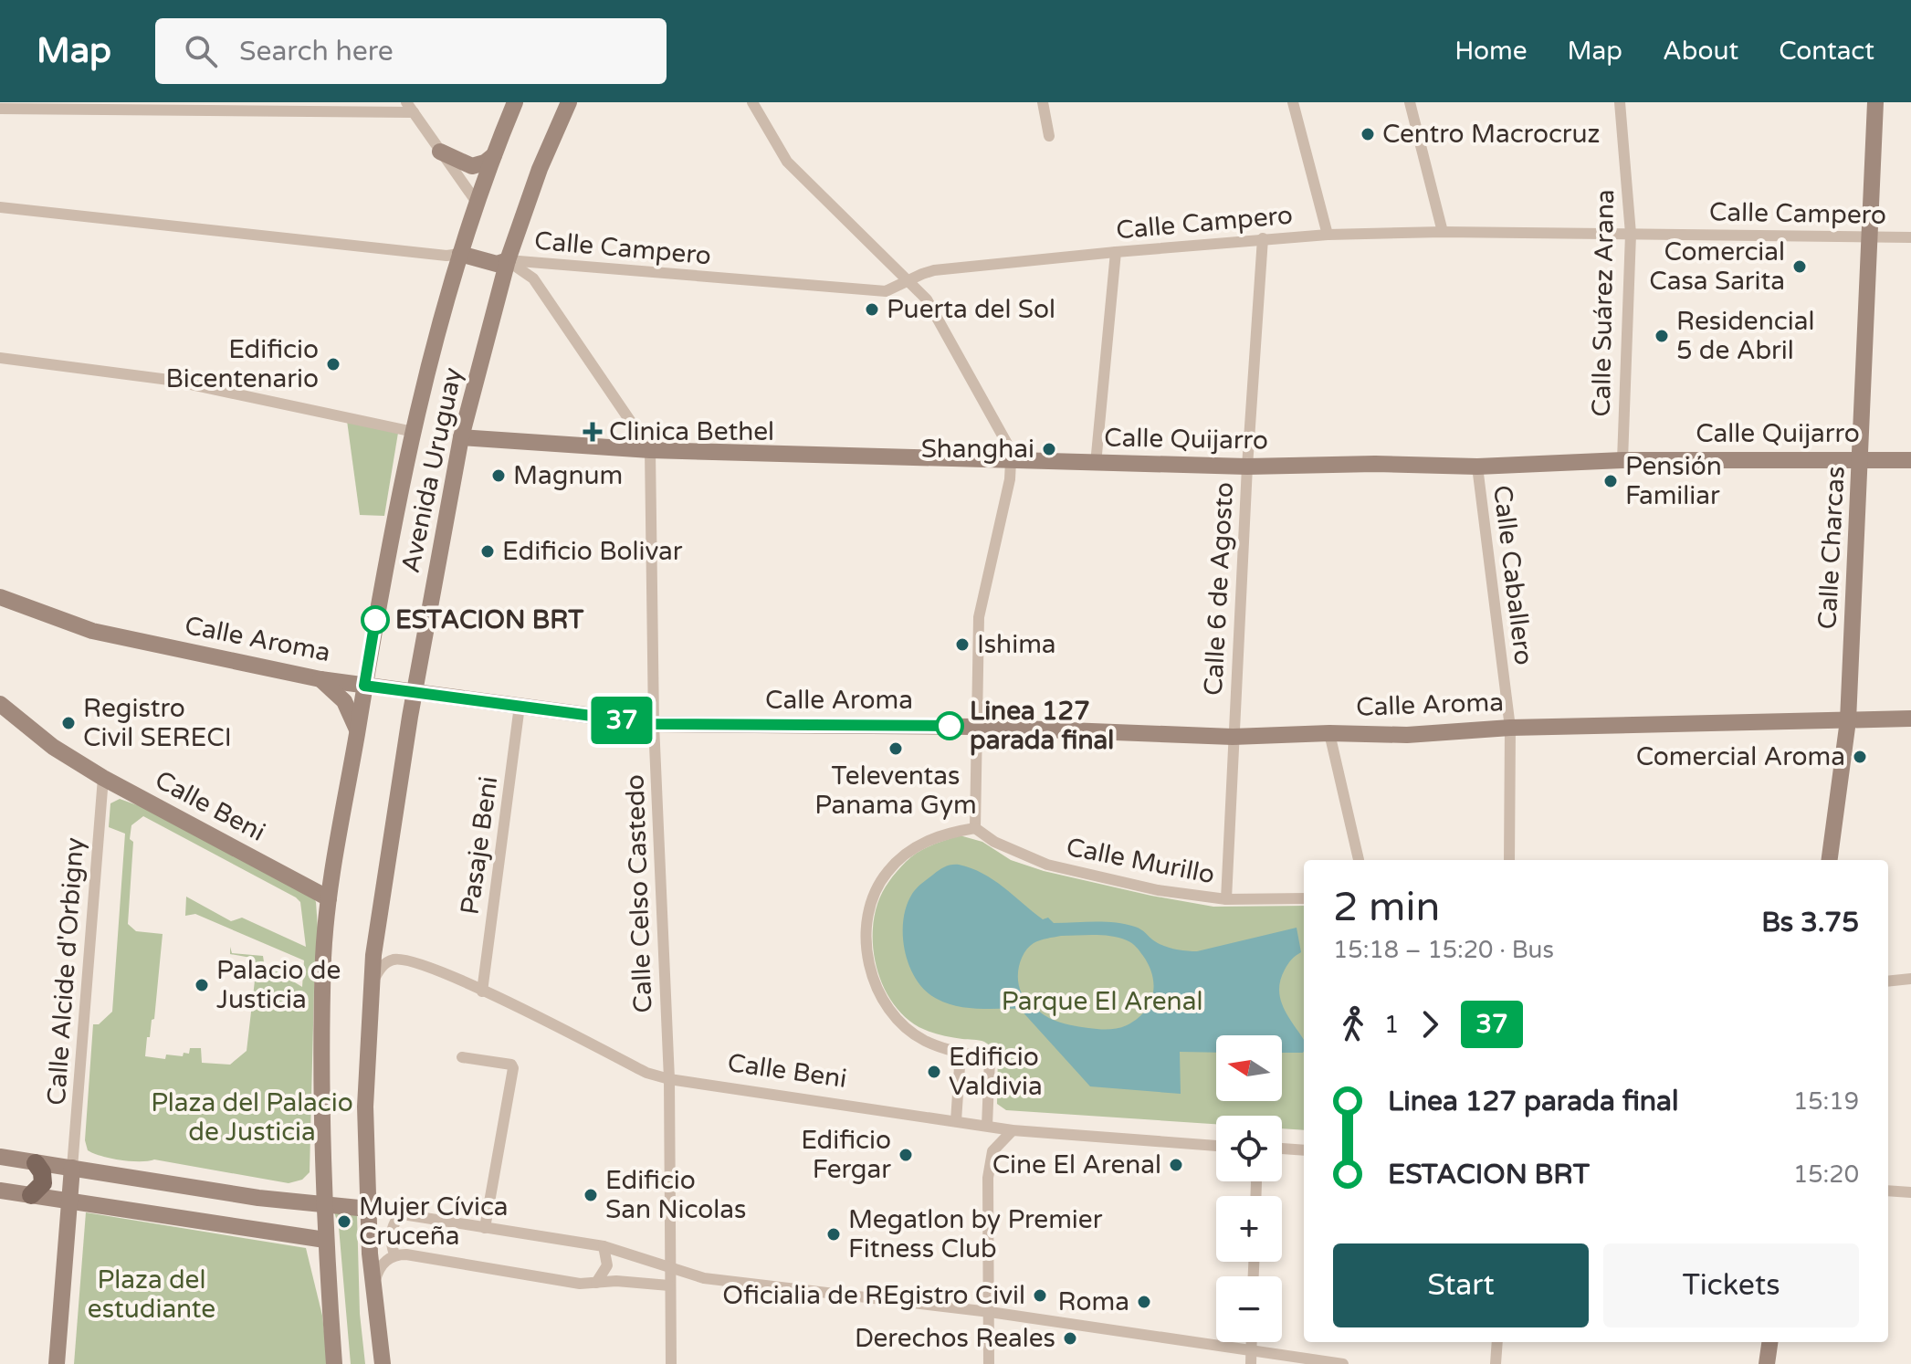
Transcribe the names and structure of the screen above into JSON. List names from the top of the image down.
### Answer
{
  "streets": {
    "main road": [
      "Calle Quijarro",
      "Avenida Uruguay",
      "Calle Charcas",
      "Calle Aroma",
      "Calle Beni"
    ],
    "street": [
      "Calle Campero",
      "Calle Suárez Arana",
      "Calle Caballero",
      "Calle 6 de Agosto",
      "Pasaje Beni",
      "Calle Murillo",
      "Calle Celso Castedo",
      "Calle Alcide d'Orbigny"
    ]
  },
  "crossings": [
    ["Calle Campero", "Calle Suárez Arana"],
    ["Calle Campero", "Avenida Uruguay"],
    ["Calle Campero", "Calle Charcas"],
    ["Calle Campero", "Calle 6 de Agosto"],
    ["Calle Suárez Arana", "Calle Quijarro"],
    ["Calle Quijarro", "Avenida Uruguay"],
    ["Calle Quijarro", "Calle Charcas"],
    ["Calle Quijarro", "Calle Caballero"],
    ["Calle Quijarro", "Calle 6 de Agosto"],
    ["Calle Quijarro", "Calle Celso Castedo"],
    ["Avenida Uruguay", "Calle Aroma"],
    ["Avenida Uruguay", "Calle Beni"],
    ["Calle Charcas", "Calle Aroma"],
    ["Calle Caballero", "Calle Aroma"],
    ["Calle 6 de Agosto", "Calle Aroma"],
    ["Calle 6 de Agosto", "Calle Murillo"],
    ["Calle Aroma", "Pasaje Beni"],
    ["Calle Aroma", "Calle Celso Castedo"],
    ["Calle Beni", "Pasaje Beni"],
    ["Calle Beni", "Calle Celso Castedo"],
    ["Calle Beni", "Calle Alcide d'Orbigny"]
  ],
  "parks": ["Parque El Arenal", "Plaza del Palacio de Justicia", "Plaza del estudiante"],
  "places": {
    "other": [
      "Centro Macrocruz",
      "Comercial Casa Sarita",
      "Puerta del Sol",
      "Residencial 5 de Abril",
      "Edificio Bicentenario",
      "Shanghai",
      "Magnum",
      "Pensión Familiar",
      "Edificio Bolivar",
      "ESTACION BRT",
      "Ishima",
      "Registro Civil SERECI",
      "Linea 127 parada final",
      "Televentas Panama Gym",
      "Comercial Aroma",
      "Palacio de Justicia",
      "Edificio Valdivia",
      "Edificio Fergar",
      "Cine El Arenal",
      "Edificio San Nicolas",
      "Mujer Cívica Cruceña",
      "Megatlon by Premier Fitness Club",
      "Oficialia de REgistro Civil",
      "Roma",
      "Derechos Reales"
    ],
    "health": ["Clinica Bethel"]
  },
  "lines": ["bus line 37"],
  "north": "left",
  "page": {
    "header": "Map",
    "search": "Search here",
    "nav": [
      "Home",
      "Map",
      "About",
      "Contact"
    ],
    "on_map": "37",
    "heading": ["2 min", "15:18 – 15:20 · Bus", "Bs 3.75"],
    "legs": ["1", "37"],
    "map_buttons": ["+", "−"],
    "list": [
      {
        "name": "Linea 127 parada final",
        "value": "15:19"
      },
      {
        "name": "ESTACION BRT",
        "value": "15:20"
      }
    ],
    "buttons": ["Start", "Tickets"]
  }
}
